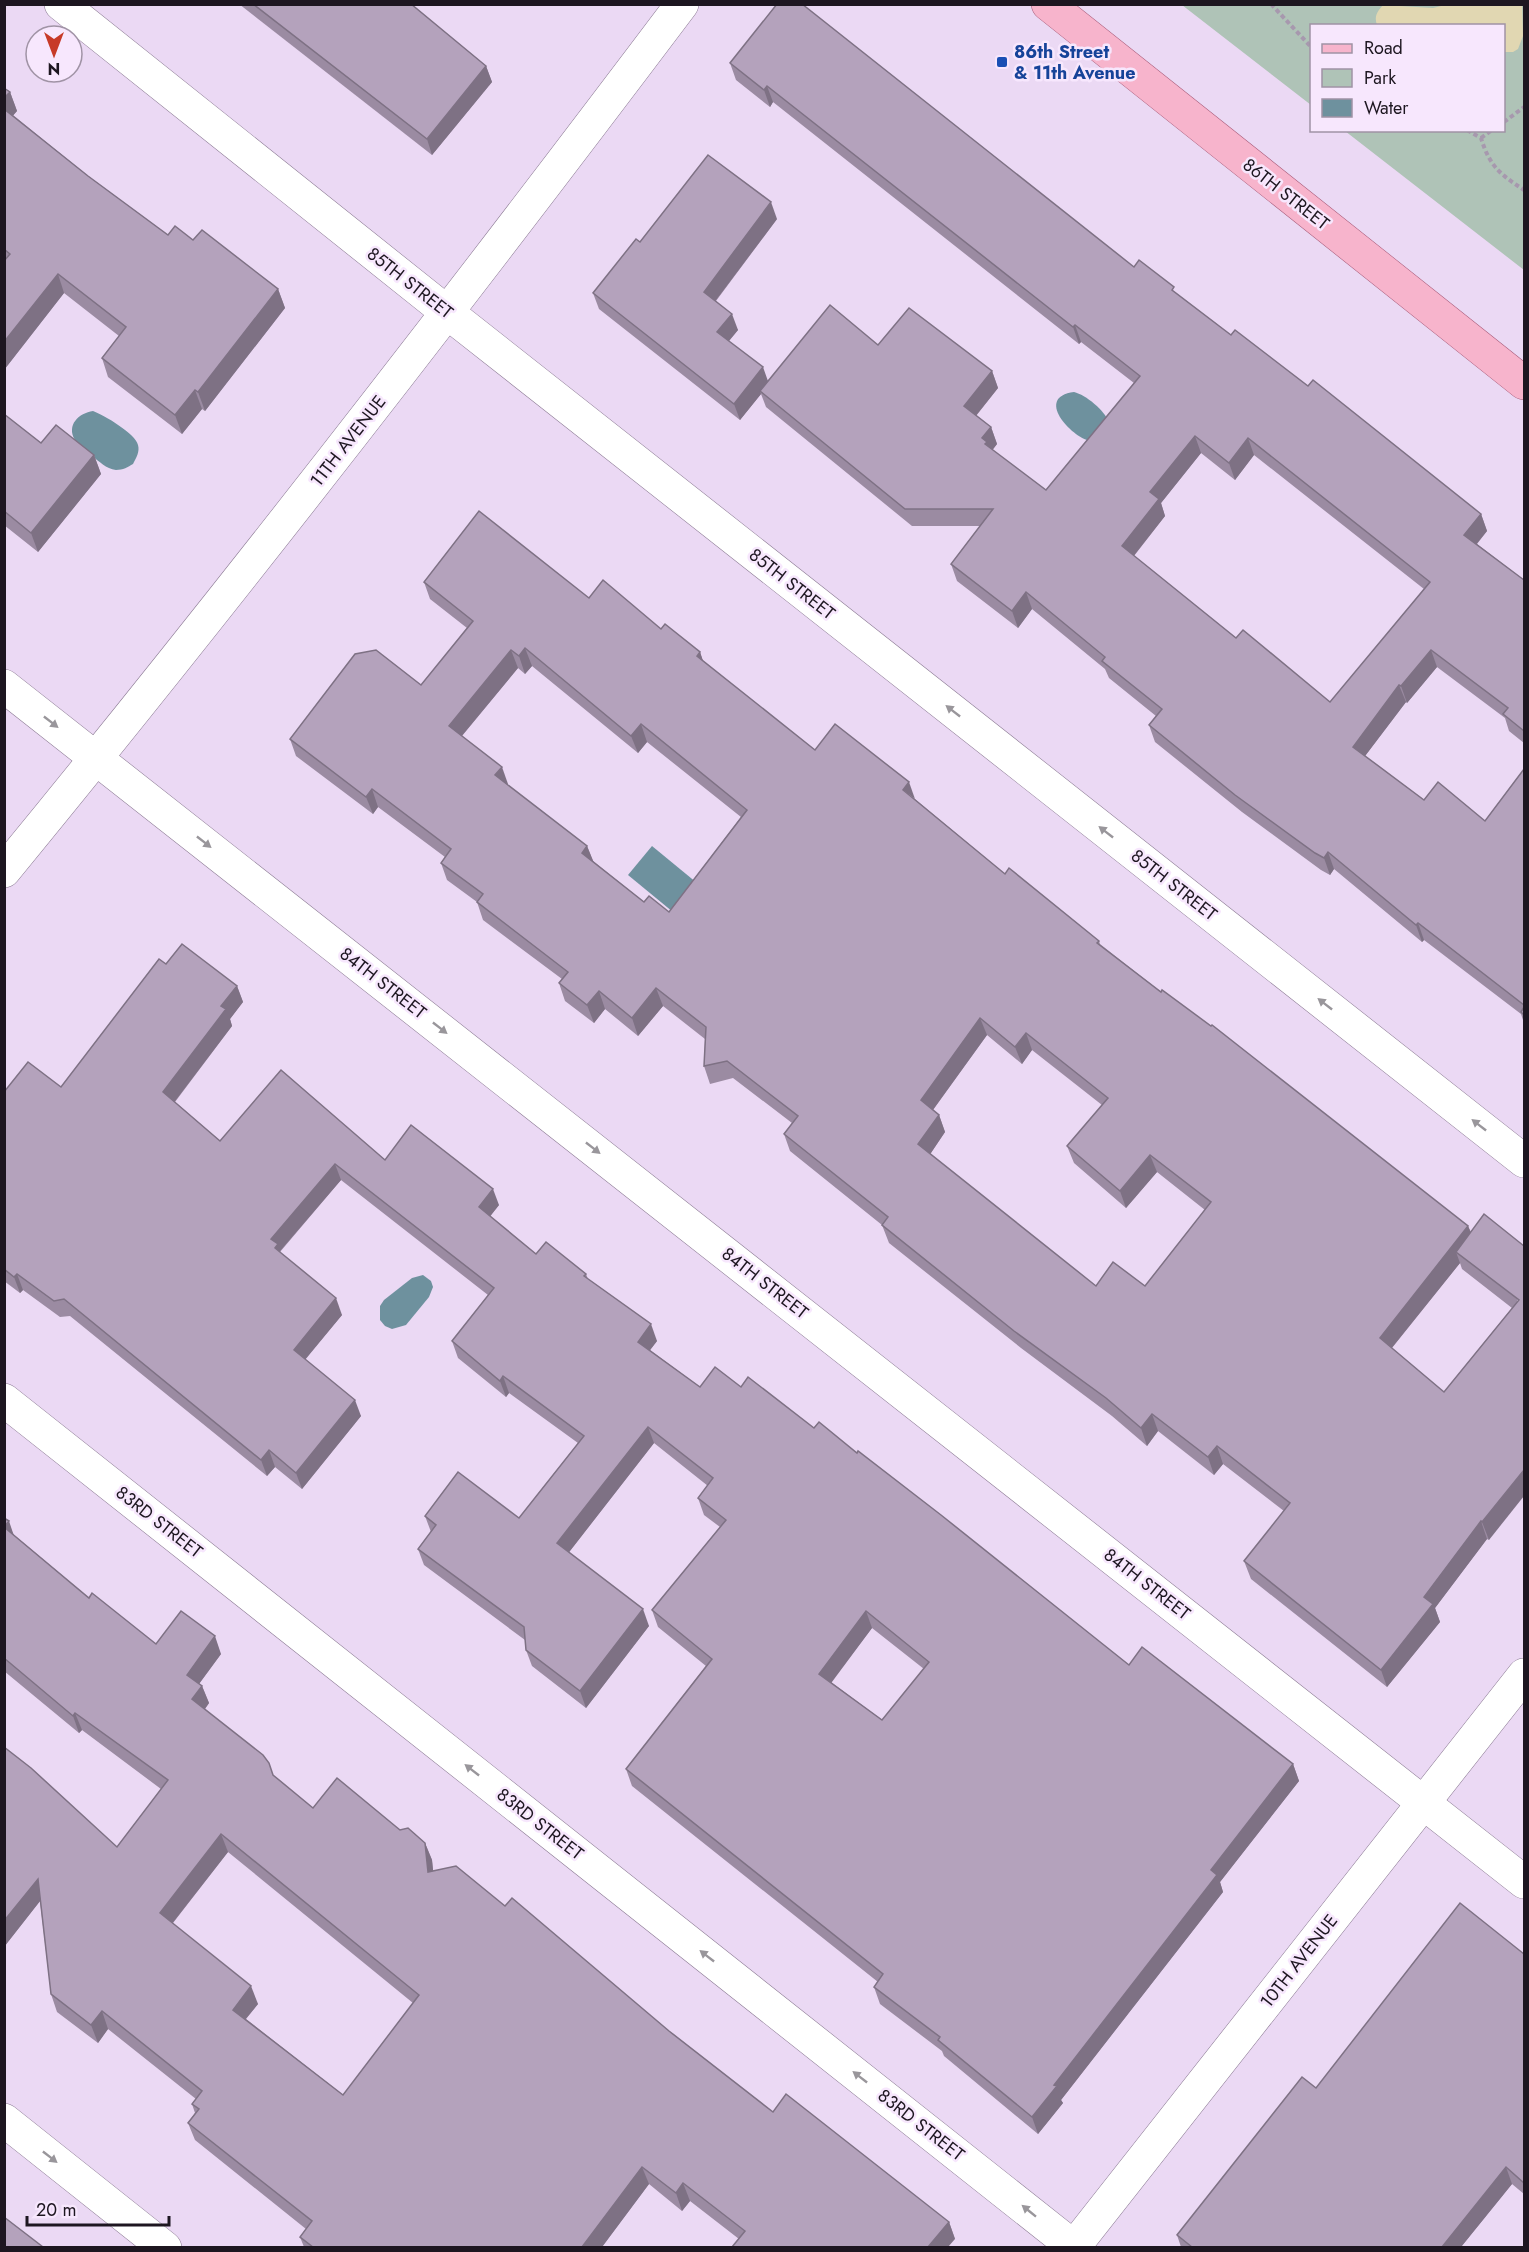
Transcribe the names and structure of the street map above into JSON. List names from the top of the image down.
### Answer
{
  "streets": {
    "main road": ["86TH STREET"],
    "street": [
      "85TH STREET",
      "11TH AVENUE",
      "84TH STREET",
      "83RD STREET",
      "10TH AVENUE"
    ]
  },
  "crossings": [
    ["85TH STREET", "11TH AVENUE"],
    ["11TH AVENUE", "84TH STREET"],
    ["84TH STREET", "10TH AVENUE"],
    ["83RD STREET", "10TH AVENUE"]
  ],
  "one_way": ["85TH STREET", "84TH STREET", "83RD STREET"],
  "places": {
    "transit": ["86th Street & 11th Avenue"]
  },
  "legend": ["Road", "Park", "Water"],
  "scale_bar": "20 m",
  "north": "bottom"
}
